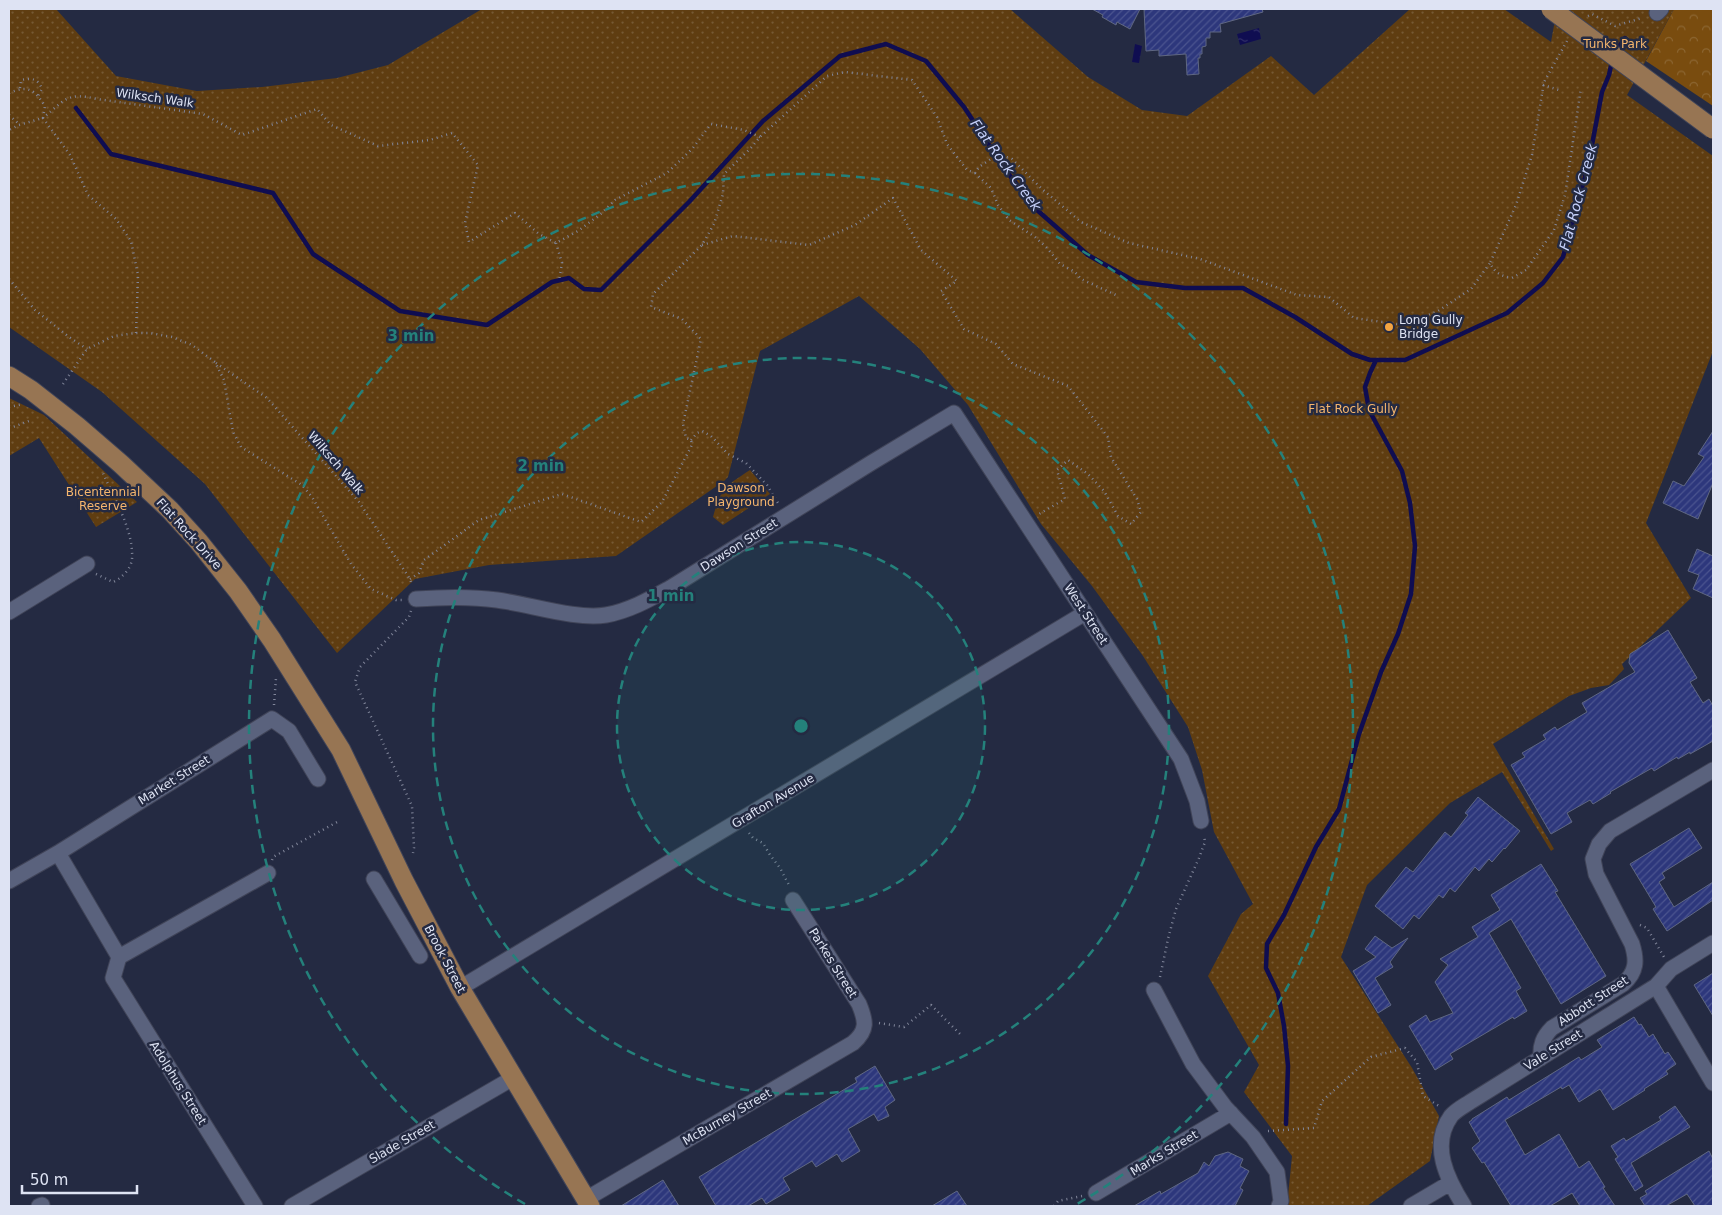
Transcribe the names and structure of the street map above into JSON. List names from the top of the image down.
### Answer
{
  "streets": {
    "main road": ["Flat Rock Drive", "Brook Street"],
    "street": [
      "Dawson Street",
      "West Street",
      "Market Street",
      "Grafton Avenue",
      "Parkes Street",
      "Abbott Street",
      "Vale Street",
      "Adolphus Street",
      "McBurney Street",
      "Slade Street",
      "Marks Street"
    ],
    "path": ["Wilksch Walk"]
  },
  "crossings": [
    ["Wilksch Walk", "Dawson Street"],
    ["Flat Rock Drive", "Brook Street"],
    ["Dawson Street", "West Street"],
    ["West Street", "Grafton Avenue"],
    ["Grafton Avenue", "Brook Street"],
    ["Brook Street", "McBurney Street"],
    ["Brook Street", "Slade Street"],
    ["Parkes Street", "McBurney Street"],
    ["Abbott Street", "Vale Street"]
  ],
  "water": ["Flat Rock Creek"],
  "parks": [
    "Tunks Park",
    "Flat Rock Gully",
    "Dawson Playground",
    "Bicentennial Reserve"
  ],
  "places": ["Long Gully Bridge"],
  "scale_bar": "50 m",
  "rings": ["3 min", "2 min", "1 min"]
}
